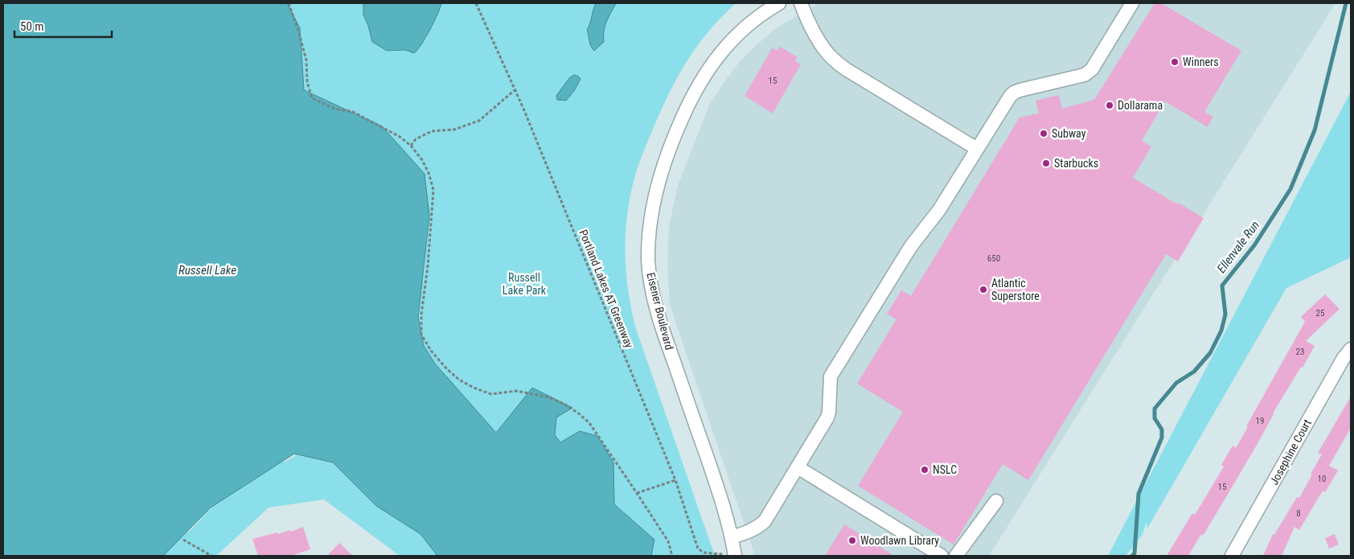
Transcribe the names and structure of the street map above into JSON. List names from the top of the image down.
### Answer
{
  "streets": {
    "street": ["Eisener Boulevard", "Josephine Court"],
    "path": ["Portland Lakes AT Greenway"]
  },
  "crossings": [
    ["Portland Lakes AT Greenway", "Eisener Boulevard"]
  ],
  "water": ["Ellenvale Run", "Russell Lake"],
  "parks": ["Russell Lake Park"],
  "places": [
    "Winners",
    "Dollarama",
    "Subway",
    "Starbucks",
    "Atlantic Superstore",
    "NSLC",
    "Woodlawn Library"
  ],
  "house_numbers": [
    "15",
    "650",
    "25",
    "23",
    "19",
    "10",
    "15",
    "8"
  ],
  "scale_bar": "50 m"
}
